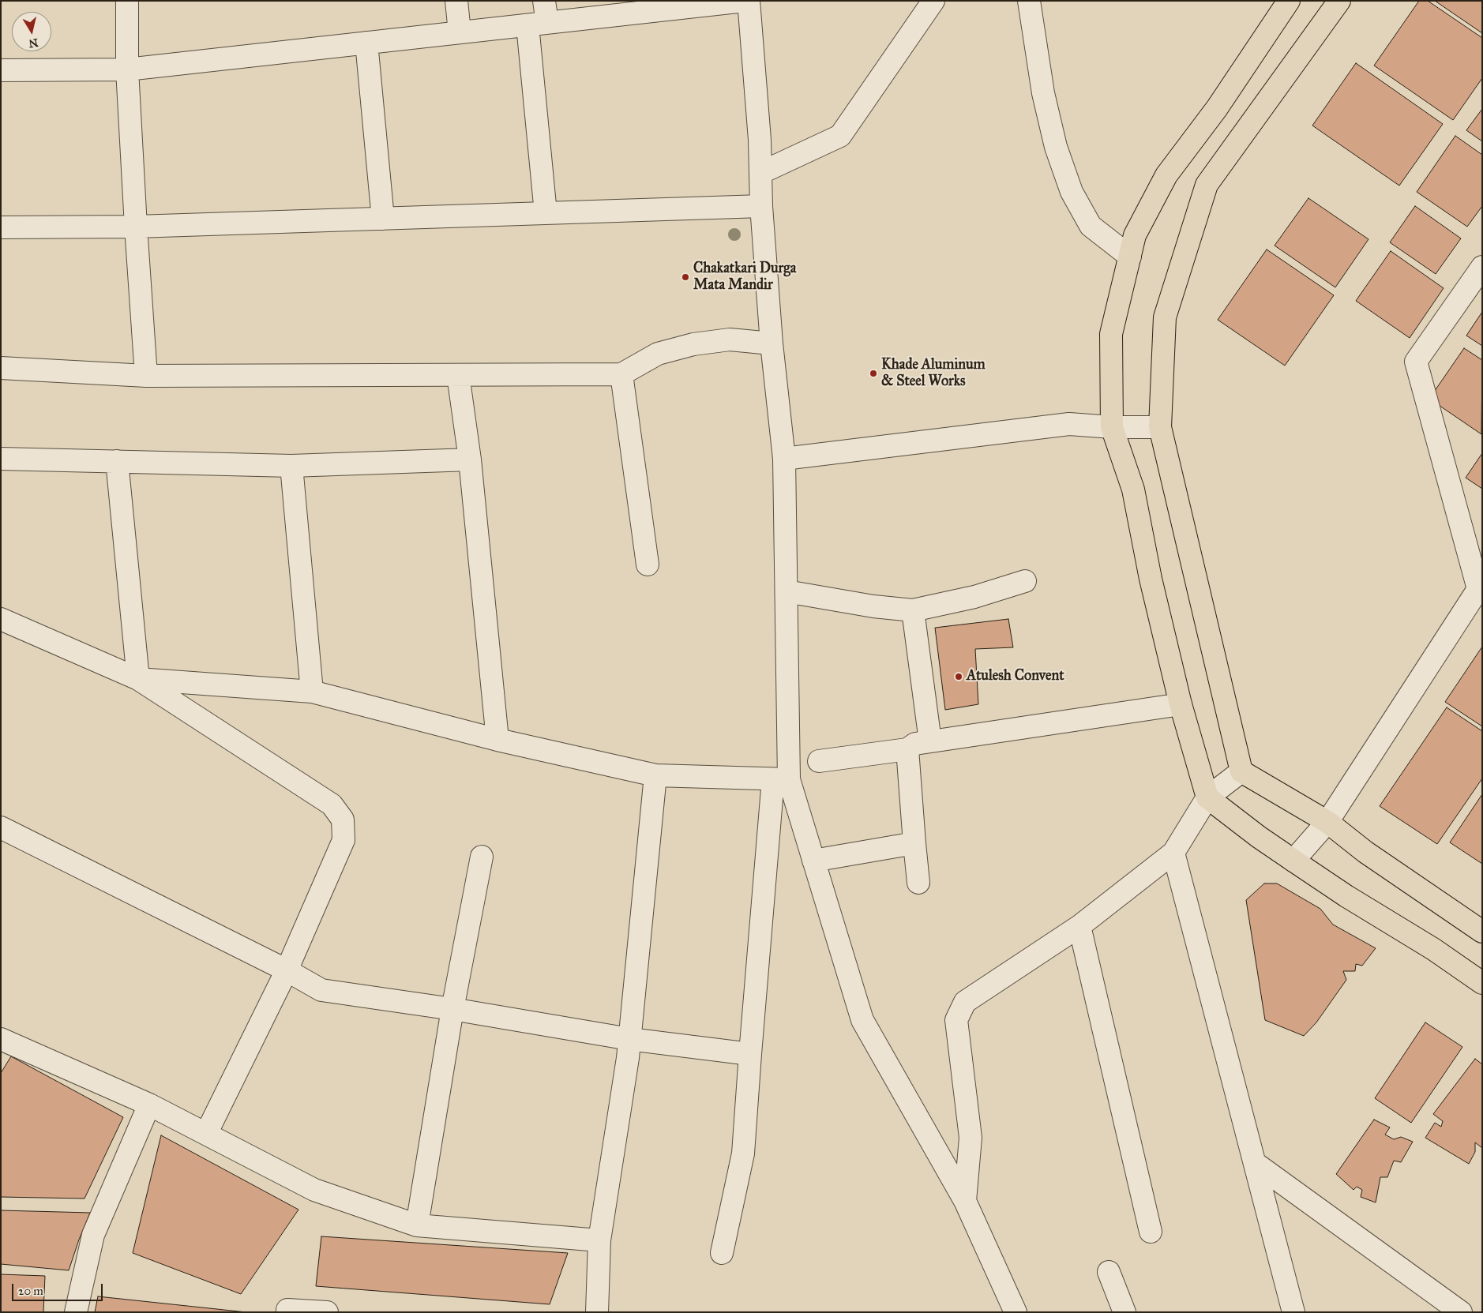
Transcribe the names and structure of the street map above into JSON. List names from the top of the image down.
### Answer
{
  "places": ["Chakatkari Durga Mata Mandir", "Khade Aluminum & Steel Works", "Atulesh Convent"],
  "scale_bar": "20 m",
  "north": "bottom"
}
